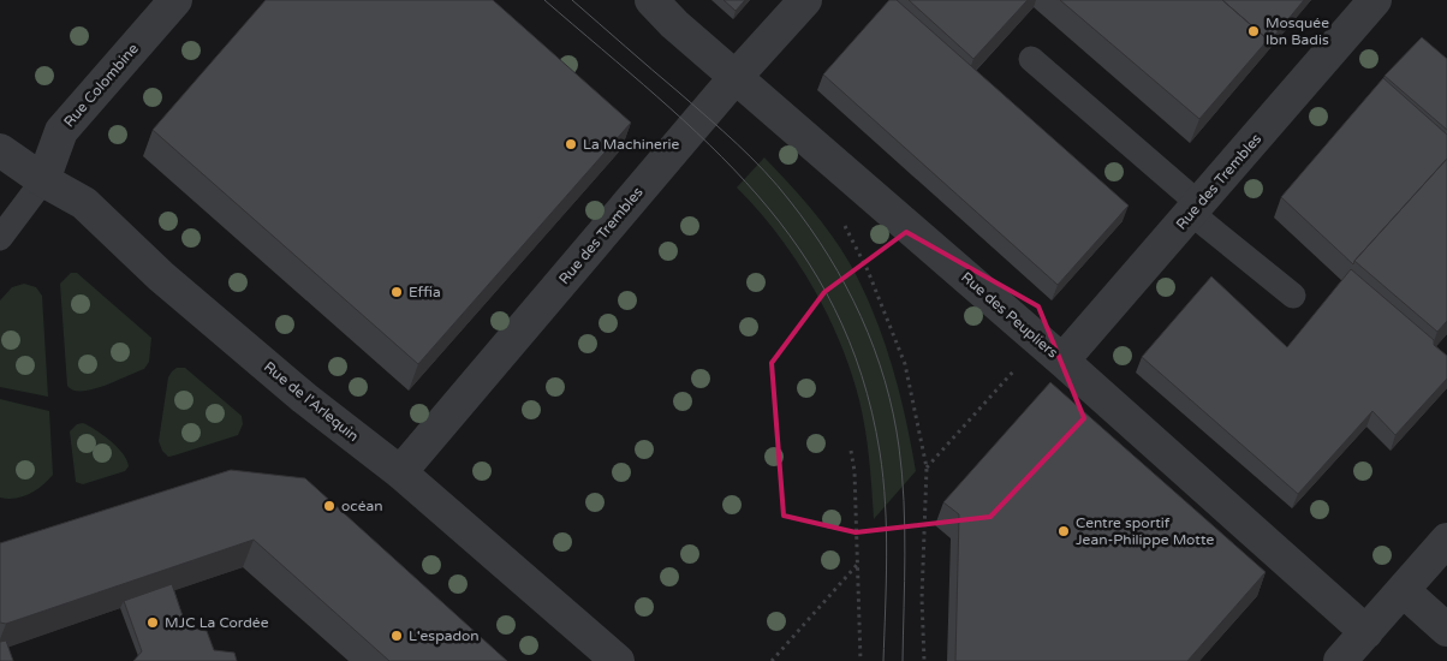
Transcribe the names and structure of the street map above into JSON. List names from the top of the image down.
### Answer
{
  "streets": {
    "street": [
      "Rue Colombine",
      "Rue des Trembles",
      "Rue des Peupliers",
      "Rue de l'Arlequin"
    ]
  },
  "crossings": [
    ["Rue Colombine", "Rue de l'Arlequin"],
    ["Rue des Trembles", "Rue des Peupliers"],
    ["Rue des Trembles", "Rue de l'Arlequin"]
  ],
  "places": [
    "Mosquée Ibn Badis",
    "La Machinerie",
    "Effia",
    "océan",
    "Centre sportif Jean-Philippe Motte",
    "MJC La Cordée",
    "L'espadon"
  ]
}
